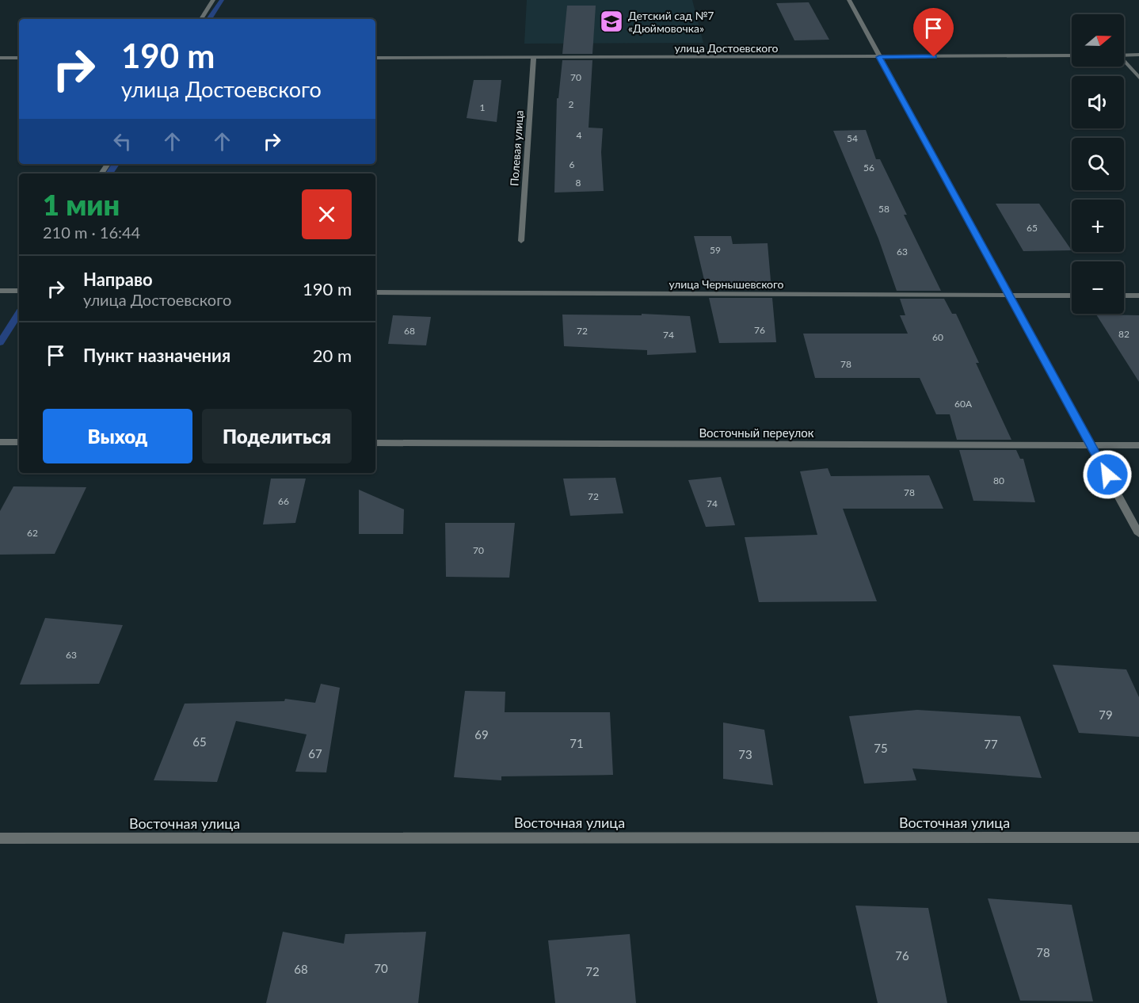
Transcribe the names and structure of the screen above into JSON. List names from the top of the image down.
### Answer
{
  "streets": {
    "street": [
      "улица Достоевского",
      "Полевая улица",
      "улица Чернышевского",
      "Восточный переулок",
      "Восточная улица"
    ]
  },
  "crossings": [
    ["улица Достоевского", "Полевая улица"]
  ],
  "places": {
    "school or university": ["Детский сад №7 «Дюймовочка»"]
  },
  "house_numbers": [
    "70",
    "2",
    "1",
    "4",
    "54",
    "6",
    "56",
    "8",
    "58",
    "65",
    "59",
    "63",
    "76",
    "68",
    "72",
    "82",
    "74",
    "60",
    "78",
    "60А",
    "80",
    "78",
    "72",
    "66",
    "74",
    "62",
    "70",
    "63",
    "79",
    "69",
    "65",
    "71",
    "77",
    "75",
    "67",
    "73",
    "78",
    "76",
    "70",
    "68",
    "72"
  ],
  "north": "right",
  "page": {
    "map_buttons": ["+", "−"],
    "turn": ["190 m", "улица Достоевского"],
    "heading": ["1 мин", "210 m · 16:44"],
    "list": [
      {
        "name": "Направо",
        "note": "улица Достоевского",
        "value": "190 m"
      },
      {
        "name": "Пункт назначения",
        "value": "20 m"
      }
    ],
    "buttons": ["Выход", "Поделиться"]
  }
}
